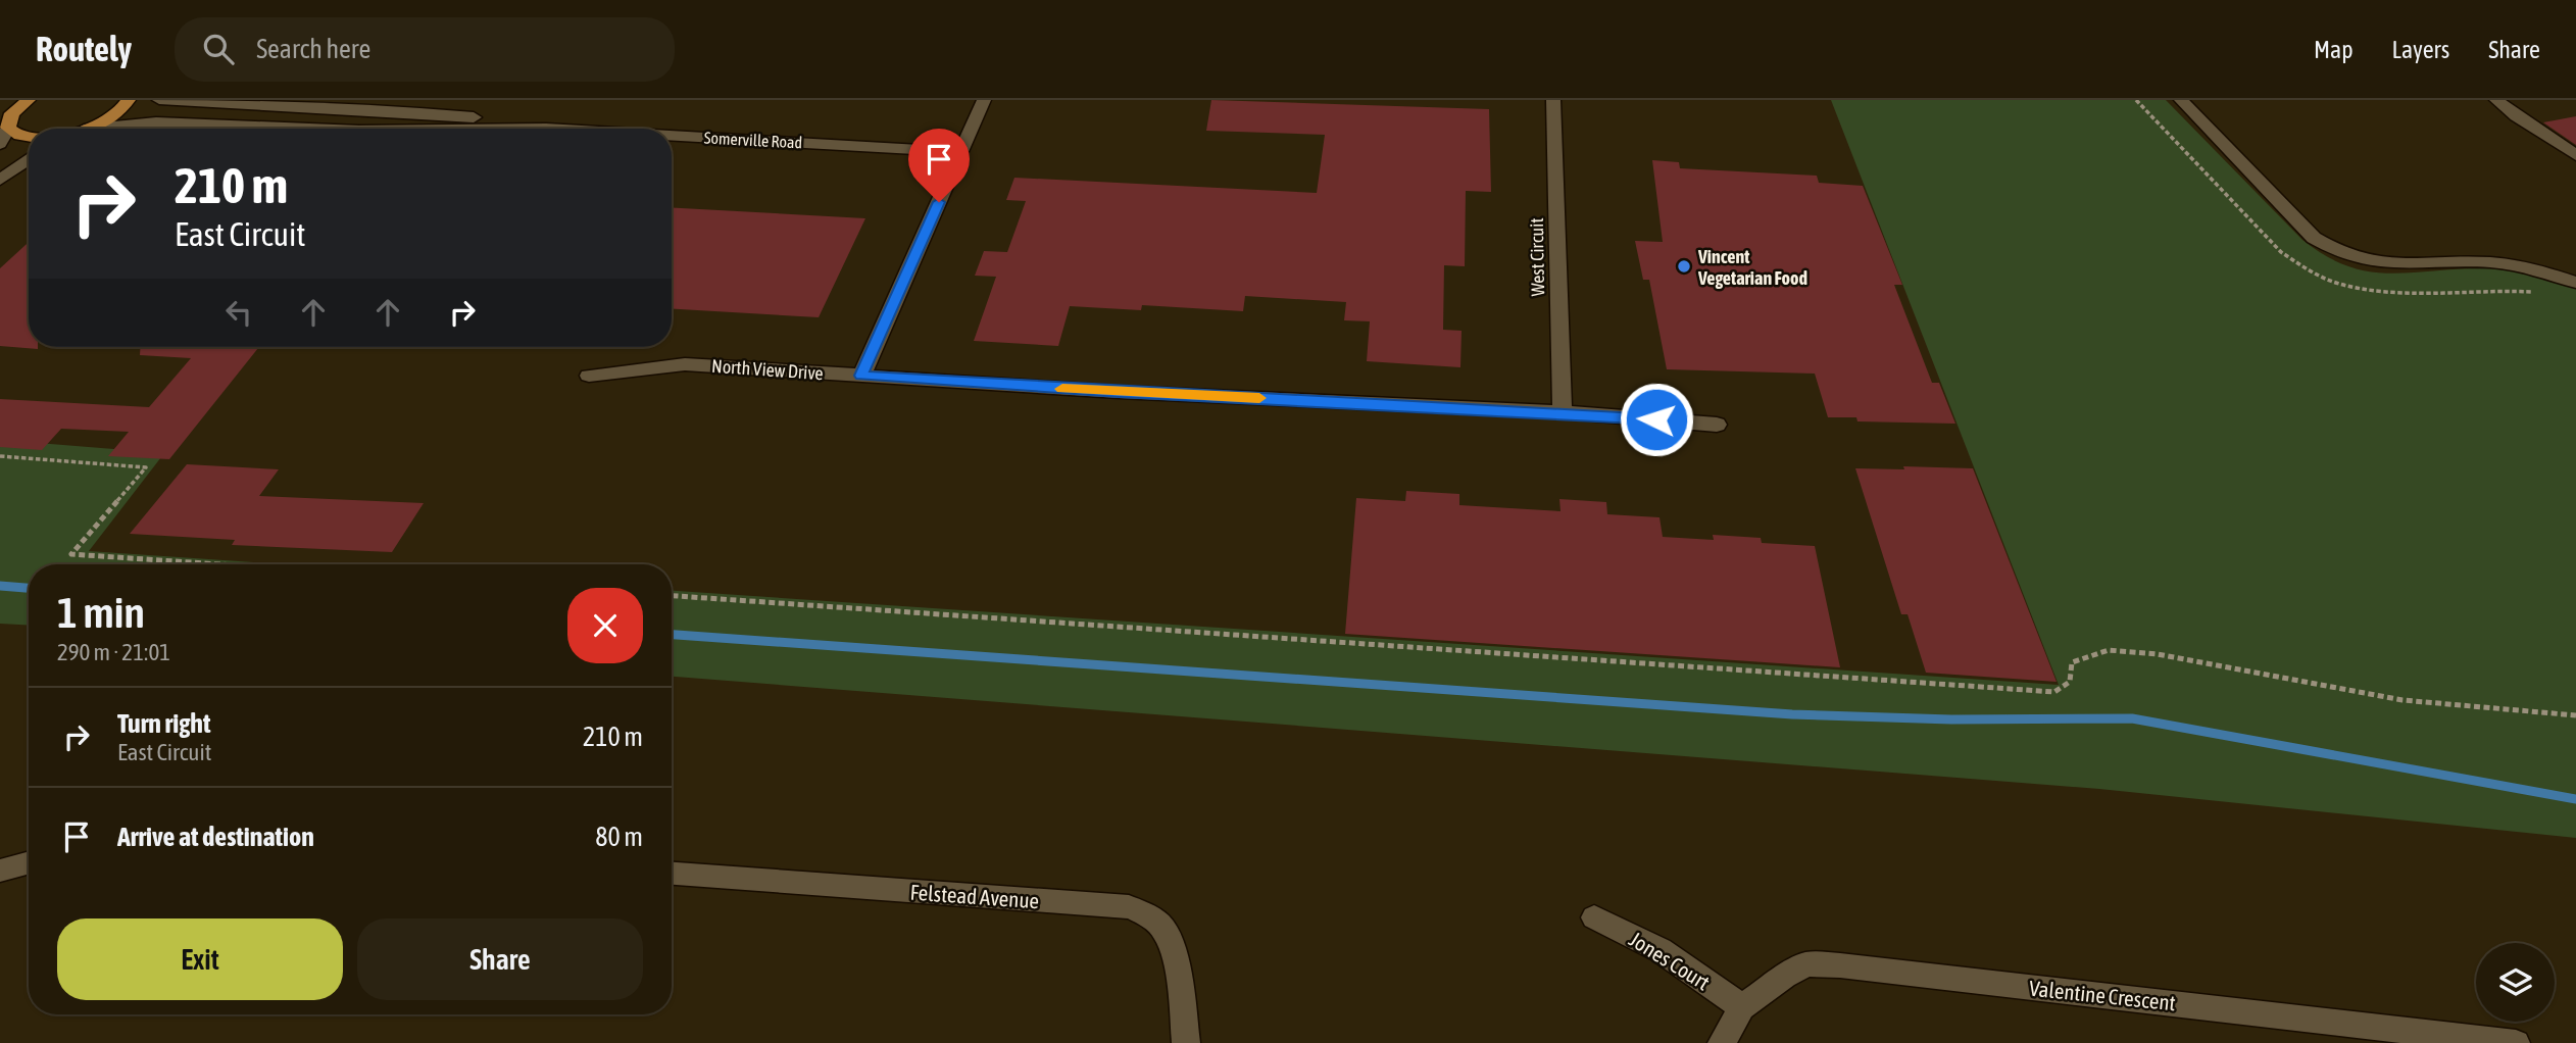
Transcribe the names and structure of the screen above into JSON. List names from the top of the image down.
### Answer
{
  "streets": {
    "street": [
      "Somerville Road",
      "West Circuit",
      "North View Drive",
      "Felstead Avenue",
      "Jones Court",
      "Valentine Crescent"
    ]
  },
  "crossings": [
    ["West Circuit", "North View Drive"],
    ["Jones Court", "Valentine Crescent"]
  ],
  "places": ["Vincent Vegetarian Food"],
  "page": {
    "header": "Routely",
    "search": "Search here",
    "nav": ["Map", "Layers", "Share"],
    "turn": ["210 m", "East Circuit"],
    "heading": ["1 min", "290 m · 21:01"],
    "list": [
      {
        "name": "Turn right",
        "note": "East Circuit",
        "value": "210 m"
      },
      {
        "name": "Arrive at destination",
        "value": "80 m"
      }
    ],
    "buttons": ["Exit", "Share"]
  }
}
